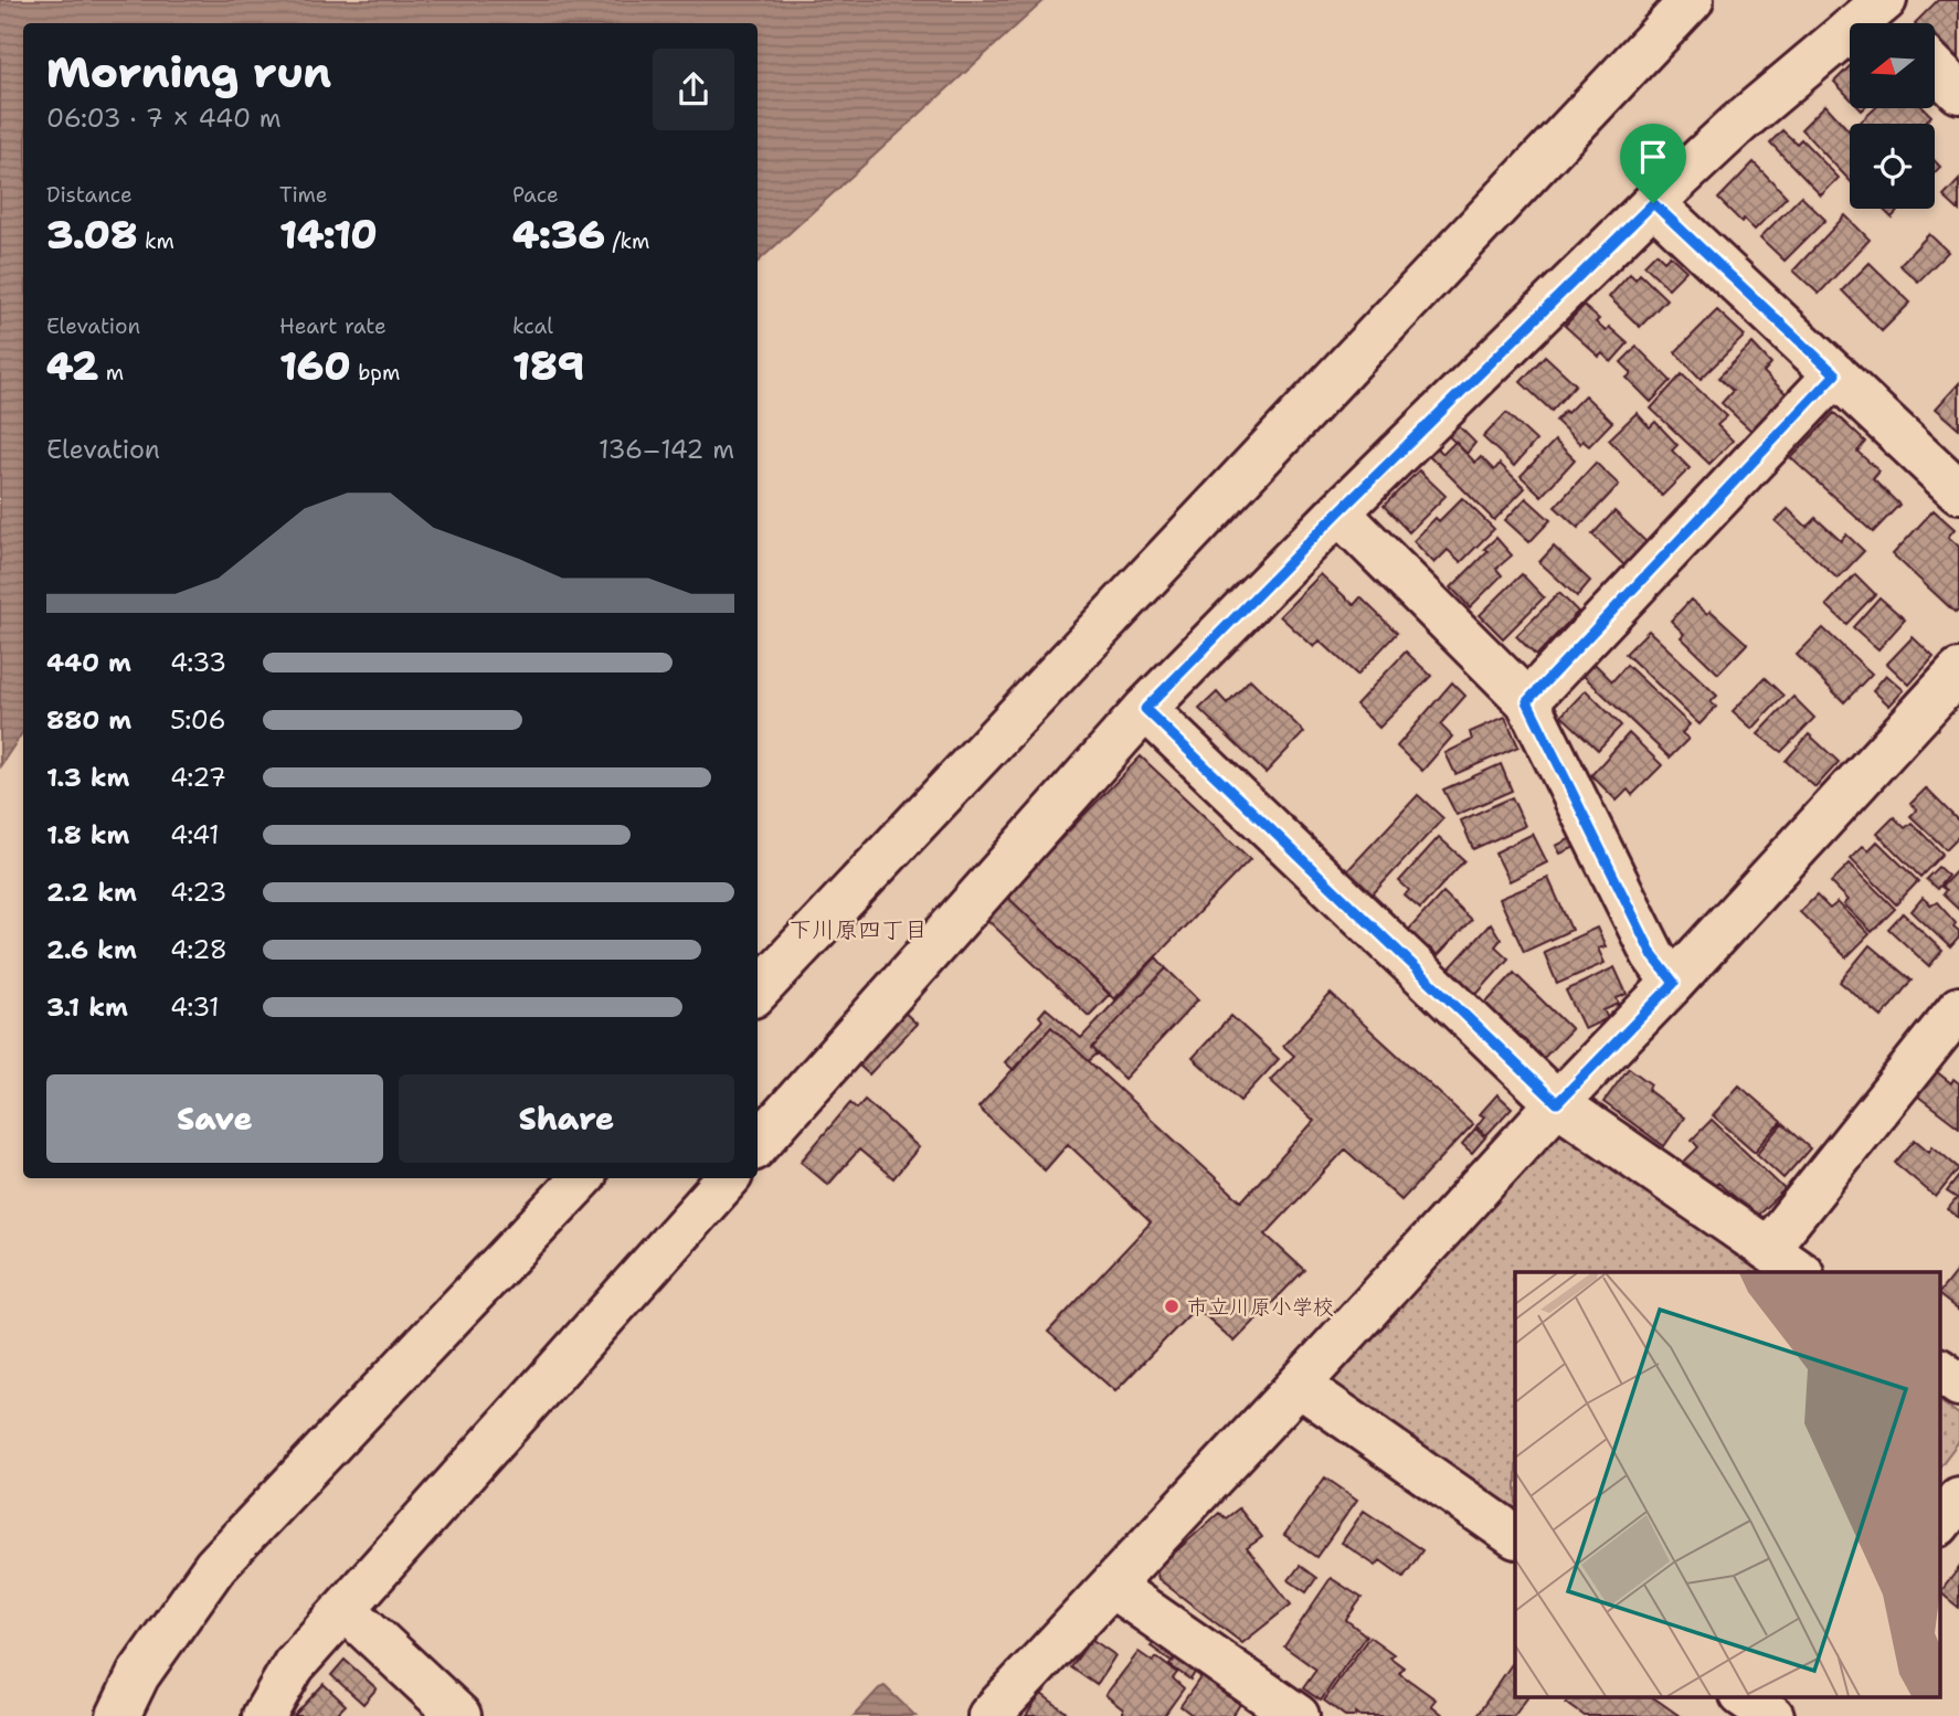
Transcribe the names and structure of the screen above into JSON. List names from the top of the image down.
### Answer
{
  "districts": ["下川原四丁目"],
  "places": ["市立川原小学校"],
  "north": "left",
  "page": {
    "heading": ["Morning run", "06:03 · 7 × 440 m"],
    "stats": [
      ["Distance", "3.08 km"],
      ["Time", "14:10"],
      ["Pace", "4:36 /km"],
      ["Elevation", "42 m"],
      ["Heart rate", "160 bpm"],
      ["kcal", "189"]
    ],
    "chart": ["Elevation", "136–142 m"],
    "list": [
      {
        "name": "440 m",
        "note": "4:33"
      },
      {
        "name": "880 m",
        "note": "5:06"
      },
      {
        "name": "1.3 km",
        "note": "4:27"
      },
      {
        "name": "1.8 km",
        "note": "4:41"
      },
      {
        "name": "2.2 km",
        "note": "4:23"
      },
      {
        "name": "2.6 km",
        "note": "4:28"
      },
      {
        "name": "3.1 km",
        "note": "4:31"
      }
    ],
    "buttons": ["Save", "Share"]
  }
}
